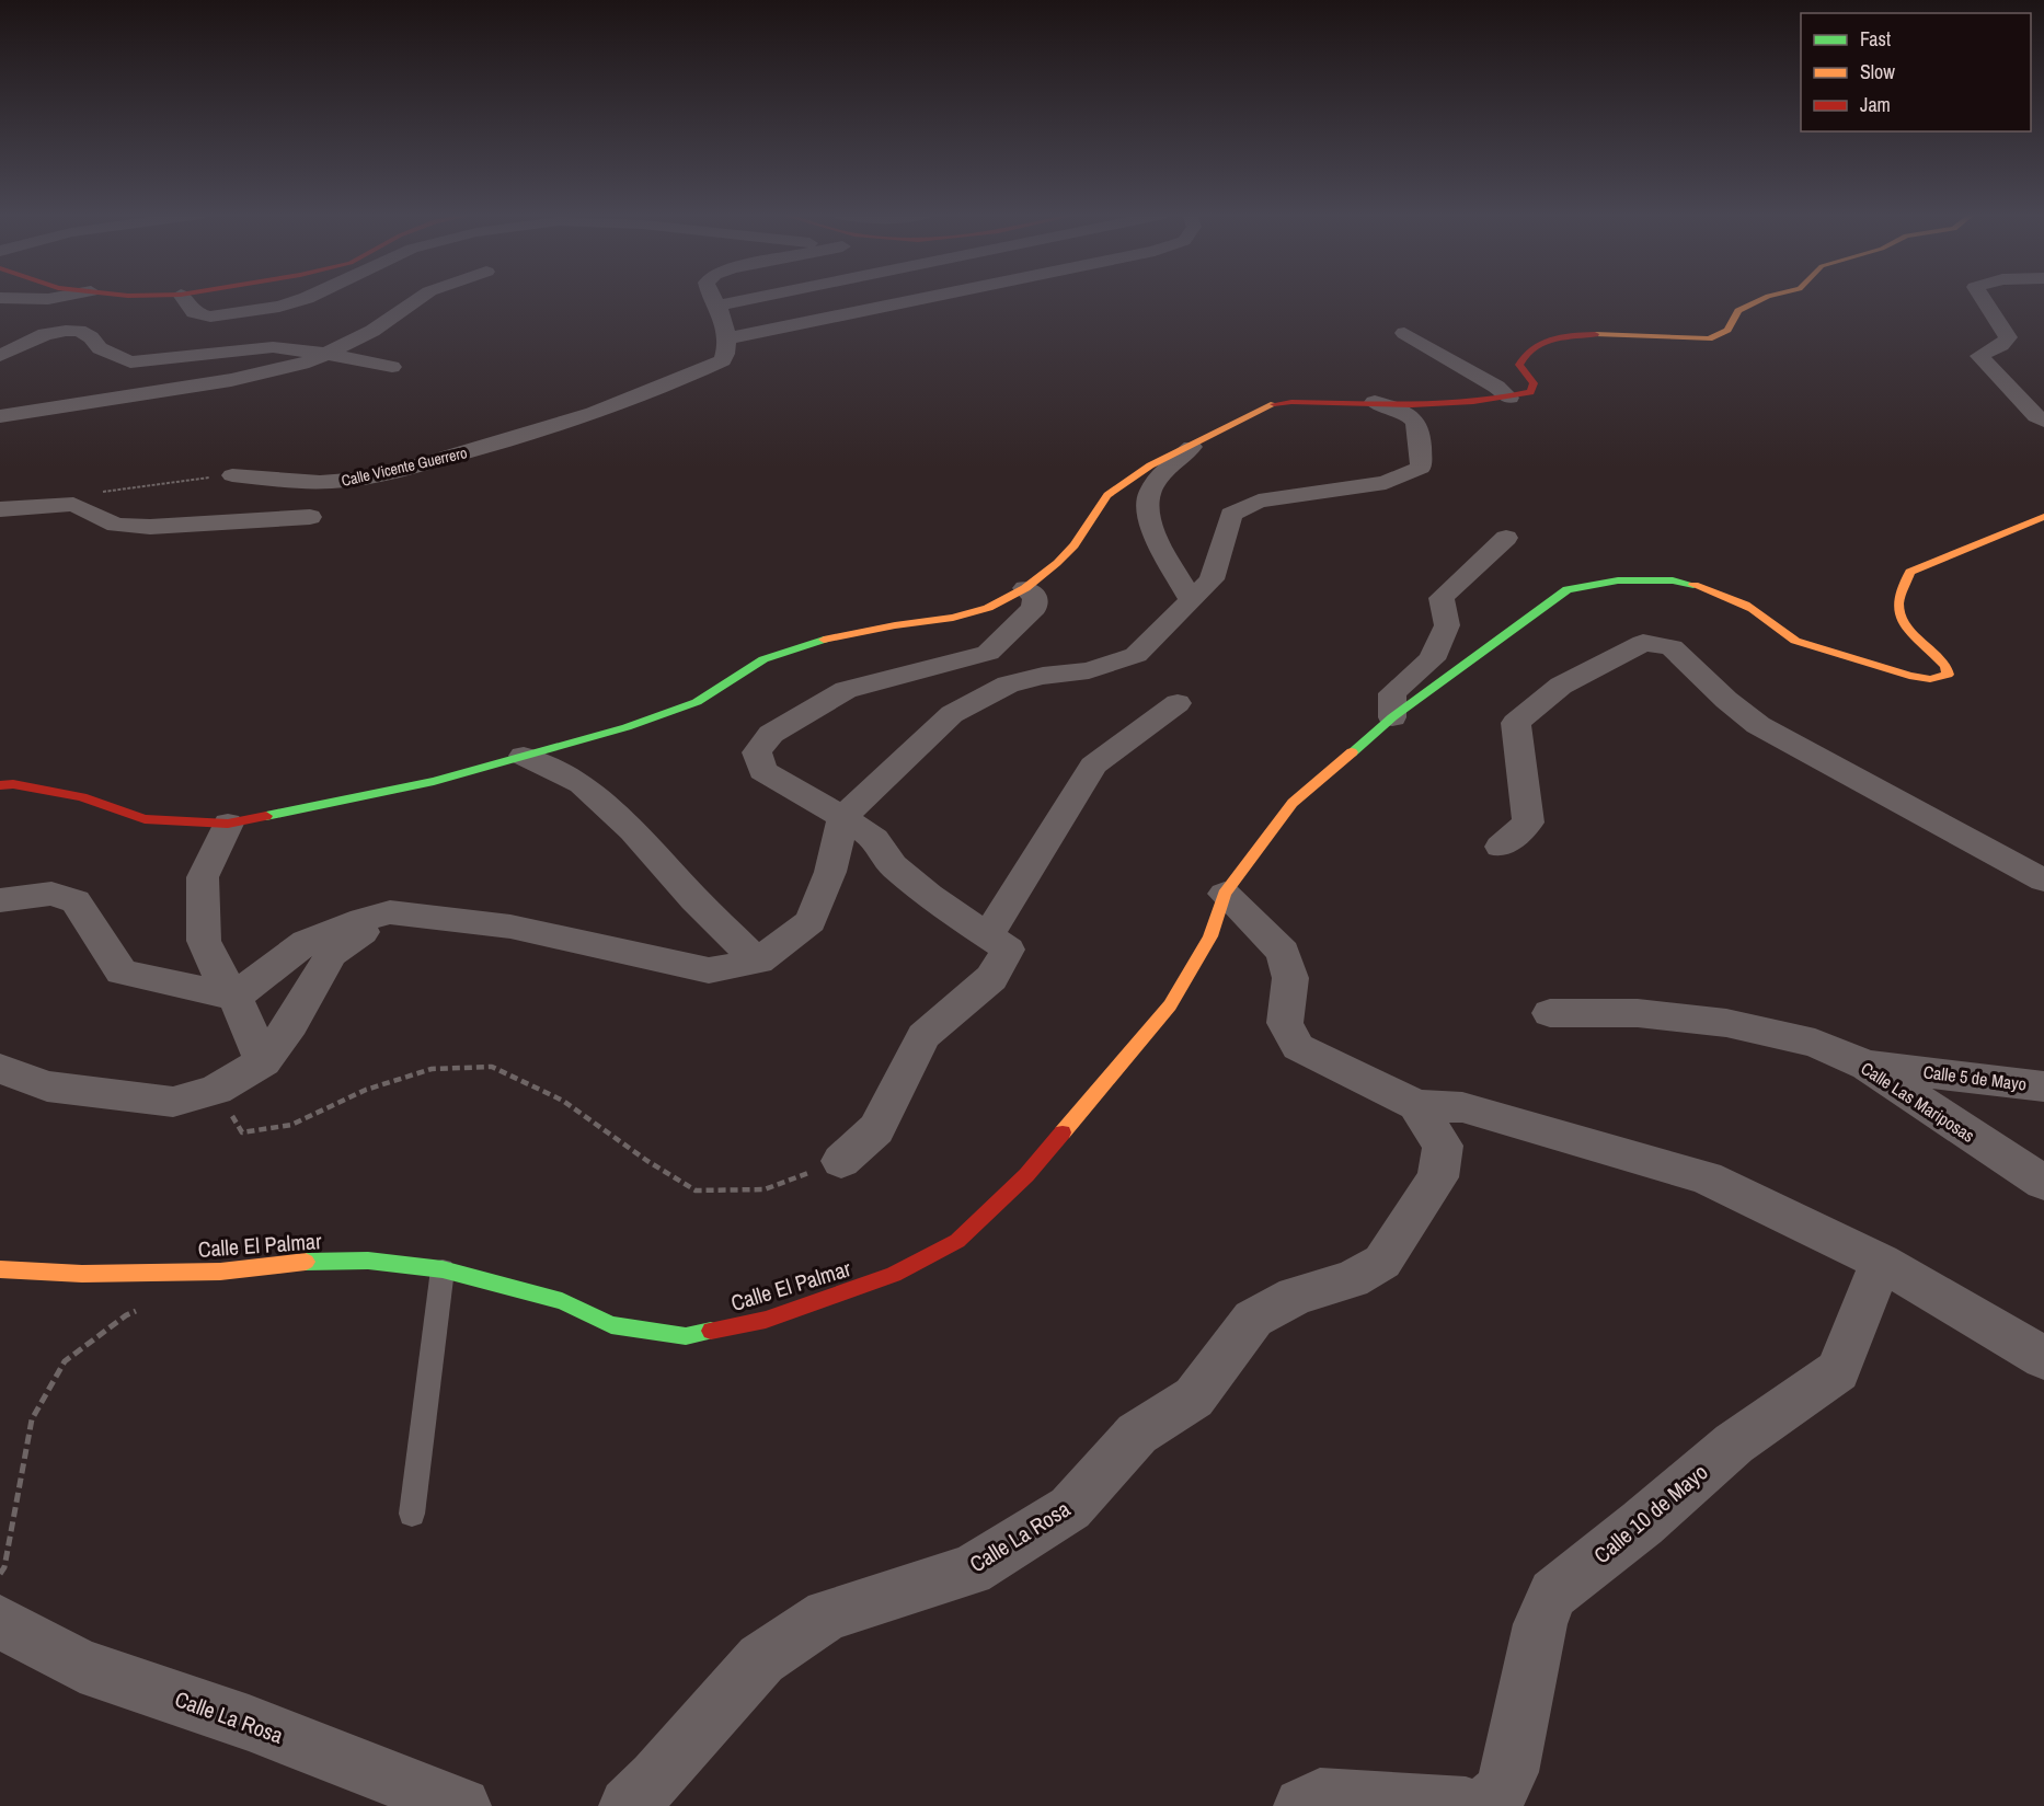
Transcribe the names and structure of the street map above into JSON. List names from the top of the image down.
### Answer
{
  "streets": {
    "street": [
      "Calle Vicente Guerrero",
      "Calle 5 de Mayo",
      "Calle Las Mariposas",
      "Calle El Palmar",
      "Calle 10 de Mayo",
      "Calle La Rosa"
    ]
  },
  "crossings": [
    ["Calle 5 de Mayo", "Calle Las Mariposas"]
  ],
  "legend": ["Fast", "Slow", "Jam"]
}
